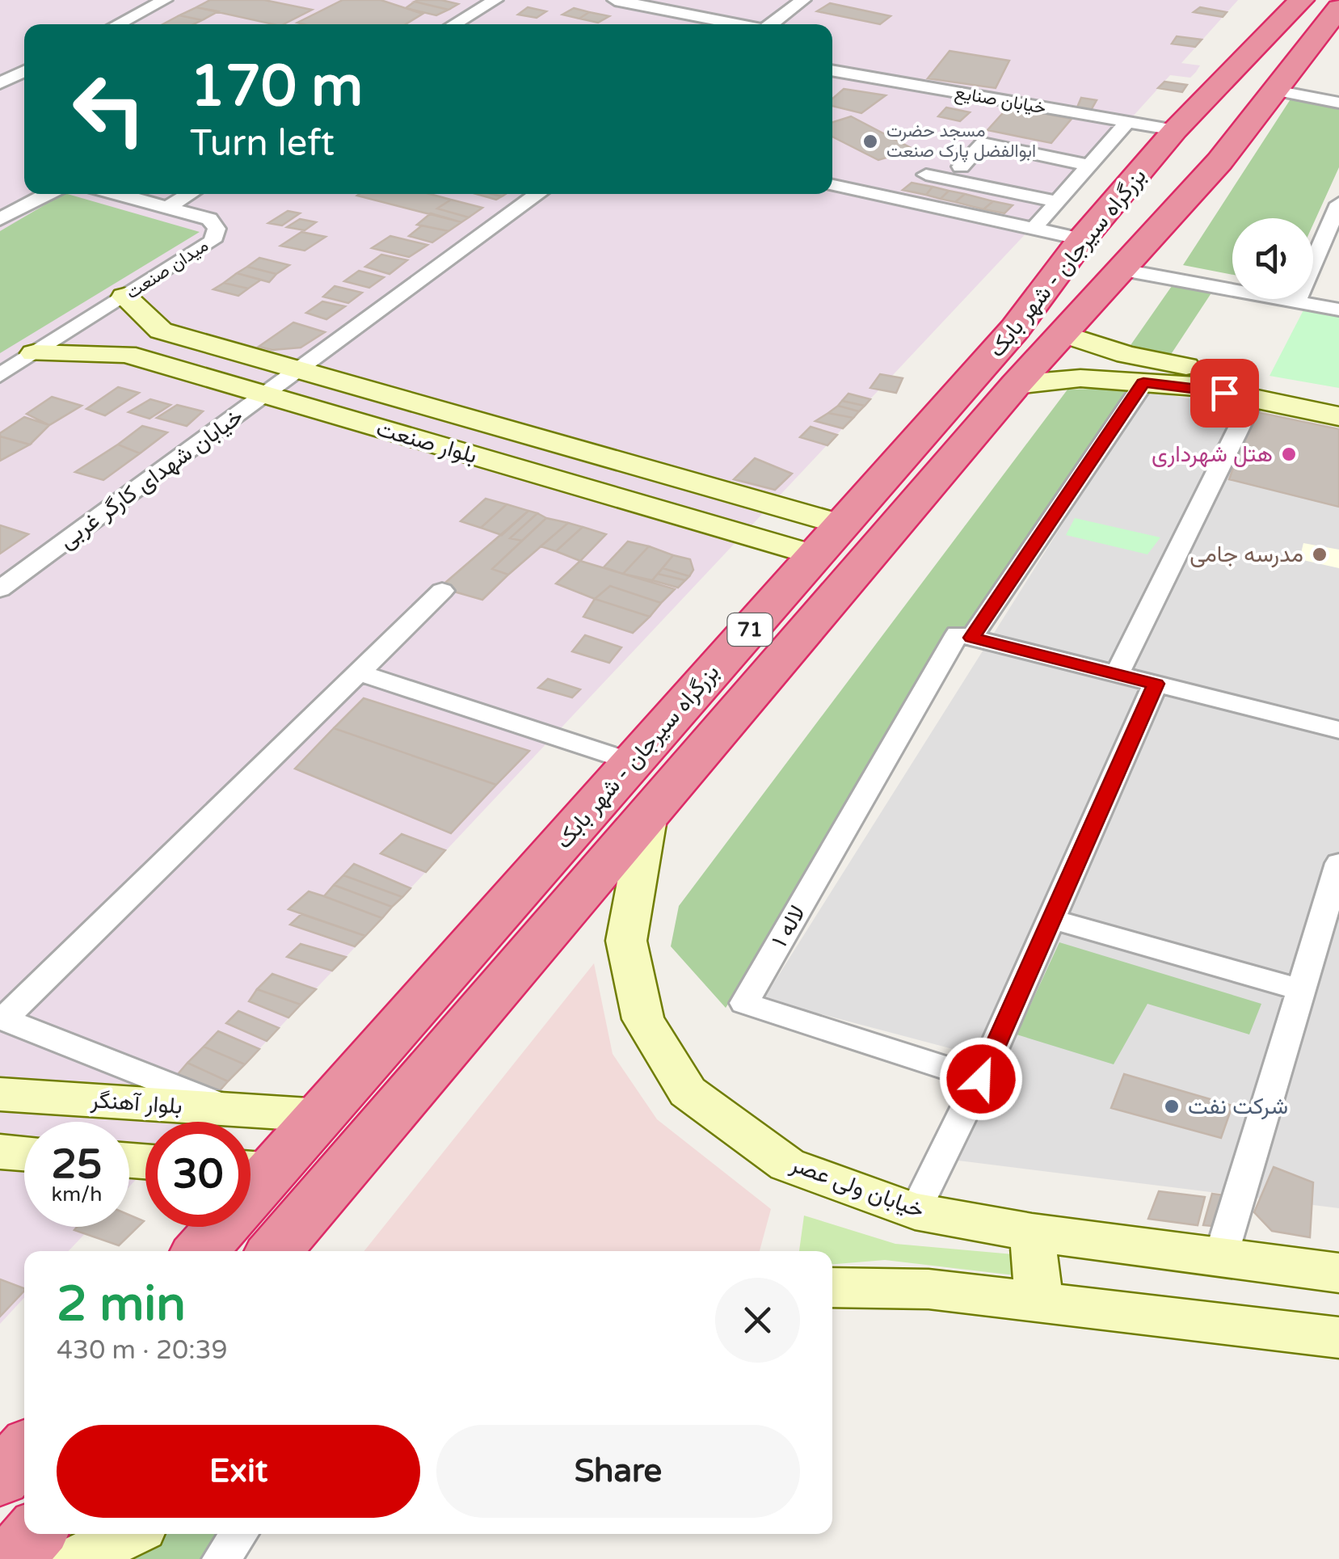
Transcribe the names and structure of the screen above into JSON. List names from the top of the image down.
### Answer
{
  "streets": {
    "highway": ["بزرگراه سیرجان - شهر بابک", "71"],
    "street": [
      "خیابان صنایع",
      "میدان صنعت",
      "بلوار صنعت",
      "خیابان شهدای کارگر غربی",
      "لاله ۱",
      "بلوار آهنگر",
      "خیابان ولی عصر"
    ]
  },
  "crossings": [
    ["خیابان صنایع", "بزرگراه سیرجان - شهر بابک"],
    ["بزرگراه سیرجان - شهر بابک", "بلوار صنعت"],
    ["بزرگراه سیرجان - شهر بابک", "بلوار آهنگر"],
    ["بزرگراه سیرجان - شهر بابک", "خیابان ولی عصر"],
    ["میدان صنعت", "بلوار صنعت"],
    ["بلوار صنعت", "خیابان شهدای کارگر غربی"]
  ],
  "places": [
    "مسجد حضرت ابوالفضل پارک صنعت",
    "هتل شهرداری",
    "مدرسه جامی",
    "شرکت نفت"
  ],
  "page": {
    "turn": ["170 m", "Turn left"],
    "speed": "25 km/h",
    "limit": "30",
    "heading": ["2 min", "430 m · 20:39"],
    "buttons": ["Exit", "Share"]
  }
}
